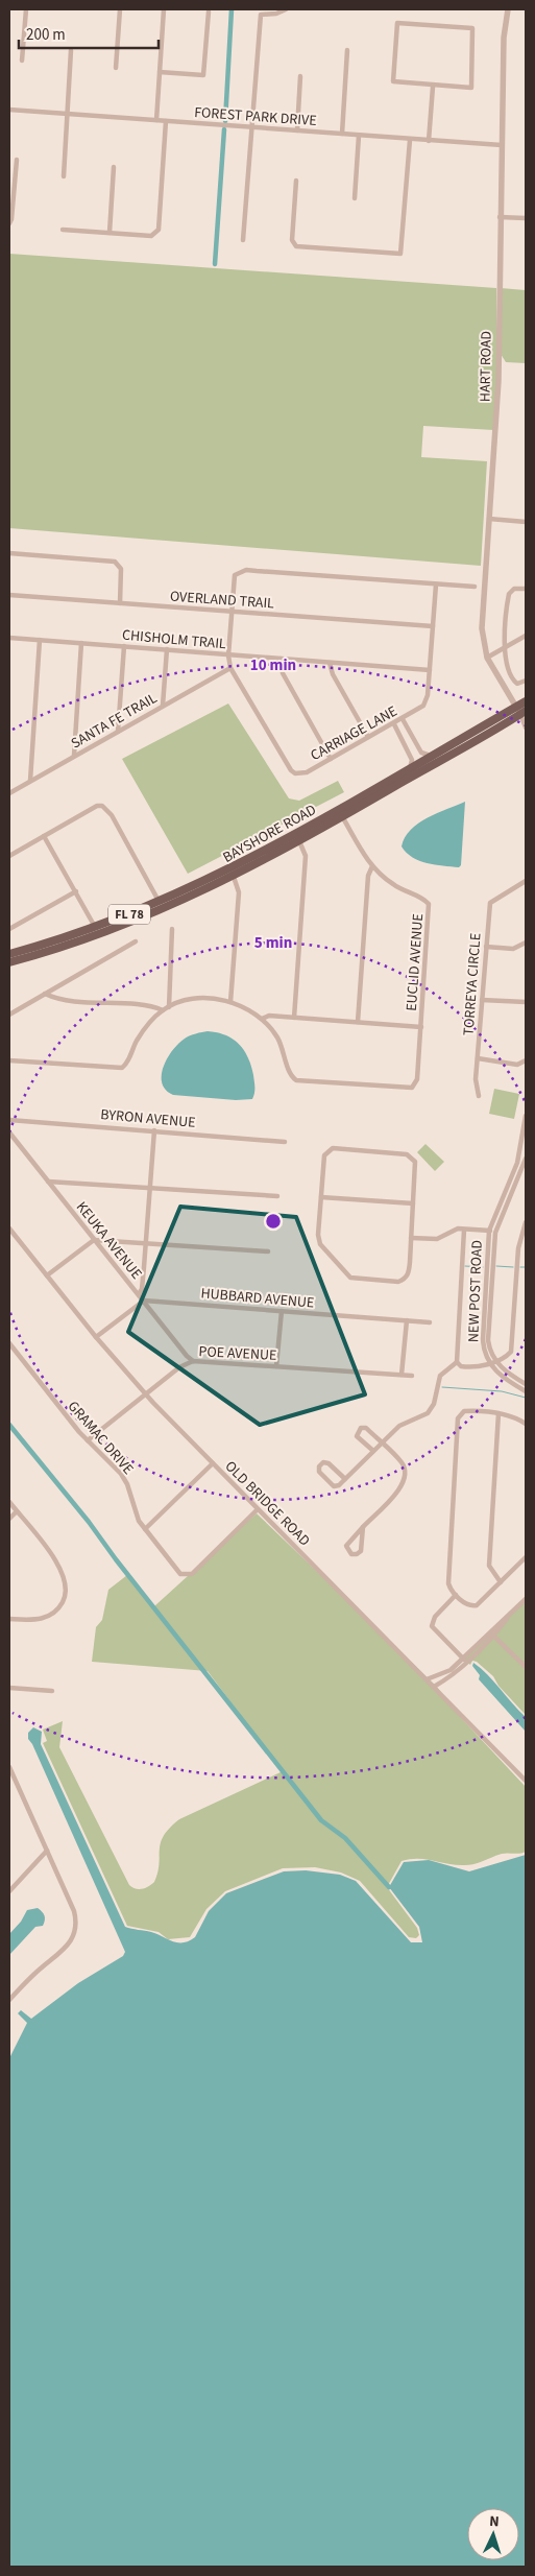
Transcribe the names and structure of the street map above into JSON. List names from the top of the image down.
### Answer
{
  "streets": {
    "main road": ["BAYSHORE ROAD", "FL 78"],
    "street": [
      "FOREST PARK DRIVE",
      "HART ROAD",
      "OVERLAND TRAIL",
      "CHISHOLM TRAIL",
      "SANTA FE TRAIL",
      "CARRIAGE LANE",
      "EUCLID AVENUE",
      "TORREYA CIRCLE",
      "BYRON AVENUE",
      "KEUKA AVENUE",
      "NEW POST ROAD",
      "HUBBARD AVENUE",
      "POE AVENUE",
      "GRAMAC DRIVE",
      "OLD BRIDGE ROAD"
    ]
  },
  "crossings": [
    ["FOREST PARK DRIVE", "HART ROAD"],
    ["HART ROAD", "BAYSHORE ROAD"],
    ["OVERLAND TRAIL", "CARRIAGE LANE"],
    ["CHISHOLM TRAIL", "CARRIAGE LANE"],
    ["SANTA FE TRAIL", "CARRIAGE LANE"],
    ["KEUKA AVENUE", "HUBBARD AVENUE"],
    ["KEUKA AVENUE", "POE AVENUE"],
    ["POE AVENUE", "GRAMAC DRIVE"],
    ["POE AVENUE", "OLD BRIDGE ROAD"],
    ["GRAMAC DRIVE", "OLD BRIDGE ROAD"]
  ],
  "scale_bar": "200 m",
  "north": "top",
  "rings": ["10 min", "5 min"]
}
